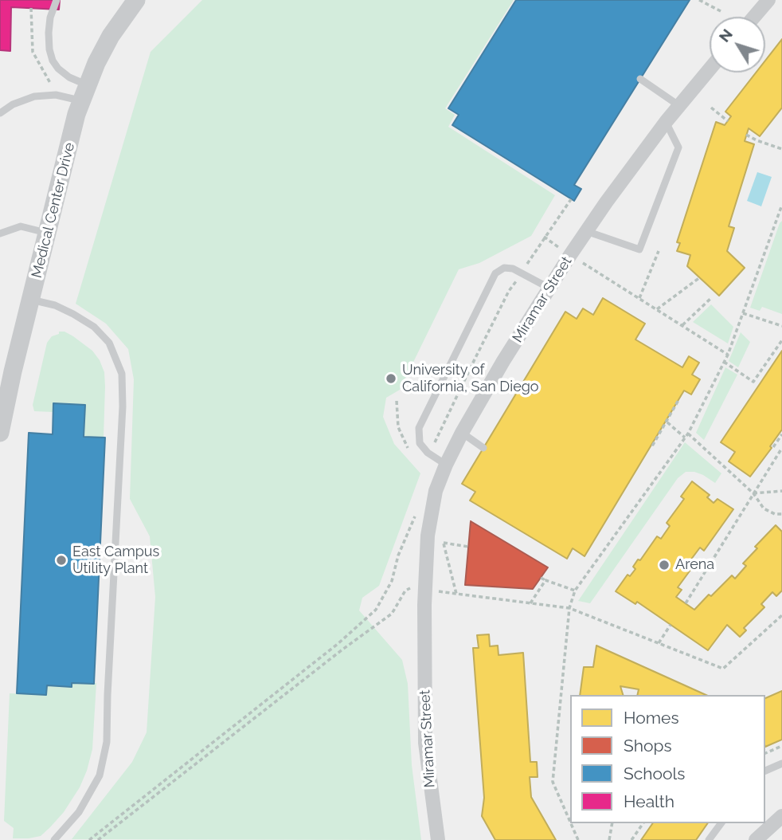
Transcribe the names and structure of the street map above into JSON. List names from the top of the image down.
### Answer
{
  "streets": {
    "street": ["Medical Center Drive", "Miramar Street"]
  },
  "places": ["University of California, San Diego", "East Campus Utility Plant", "Arena"],
  "legend": [
    "Homes",
    "Shops",
    "Schools",
    "Health"
  ],
  "north": "top left"
}
